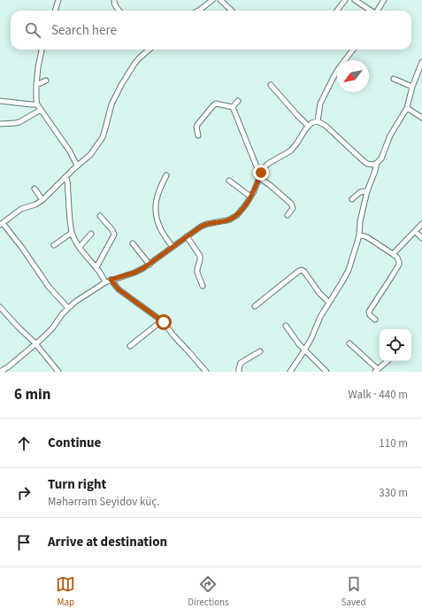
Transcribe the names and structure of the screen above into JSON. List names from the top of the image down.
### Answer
{
  "north": "bottom left",
  "page": {
    "search": "Search here",
    "heading": ["6 min", "Walk · 440 m"],
    "list": [
      ["Continue", "110 m"],
      ["Turn right", "Məhərrəm Seyidov küç.", "330 m"],
      "Arrive at destination"
    ],
    "nav": ["Map", "Directions", "Saved"]
  }
}
